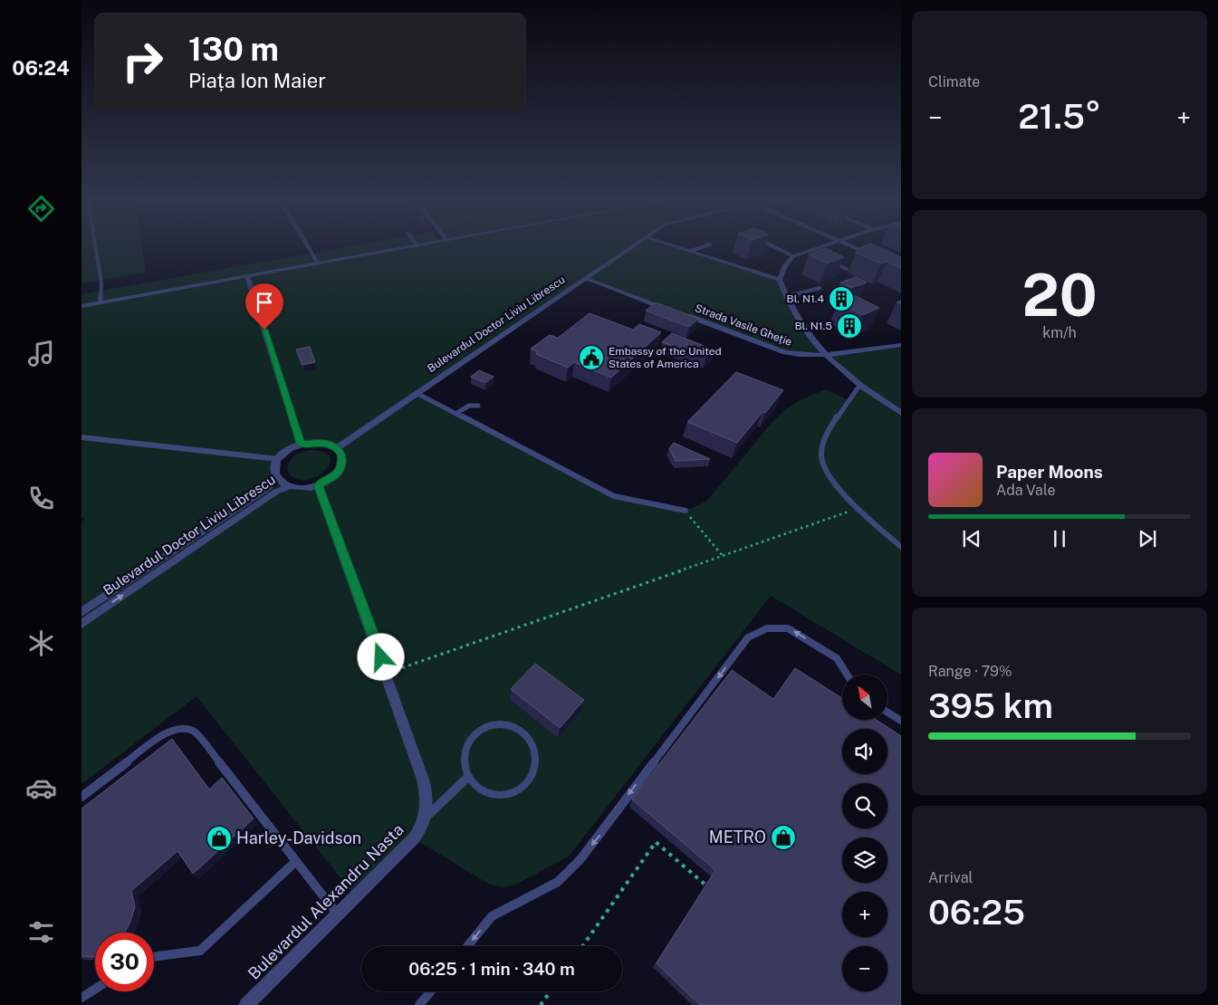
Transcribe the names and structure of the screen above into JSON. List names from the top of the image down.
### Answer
{
  "streets": {
    "street": ["Bulevardul Doctor Liviu Librescu", "Strada Vasile Gheție", "Bulevardul Alexandru Nasta"]
  },
  "crossings": [
    ["Bulevardul Doctor Liviu Librescu", "Strada Vasile Gheție"]
  ],
  "places": {
    "building": ["Bl. N1.4", "Bl. N1.5"],
    "public building": ["Embassy of the United States of America"],
    "shop": ["METRO", "Harley-Davidson"]
  },
  "north": "top left",
  "page": {
    "tabs": "06:24",
    "tile": [
      "Climate",
      ["20", "km/h"],
      ["Range · 79%", "395 km"],
      ["Arrival", "06:25"]
    ],
    "turn": ["130 m", "Piața Ion Maier"],
    "heat": ["−", "21.5°", "+"],
    "song": ["Paper Moons", "Ada Vale"],
    "map_buttons": ["+", "−"],
    "limit": "30",
    "trip": "06:25 · 1 min · 340 m"
  }
}
